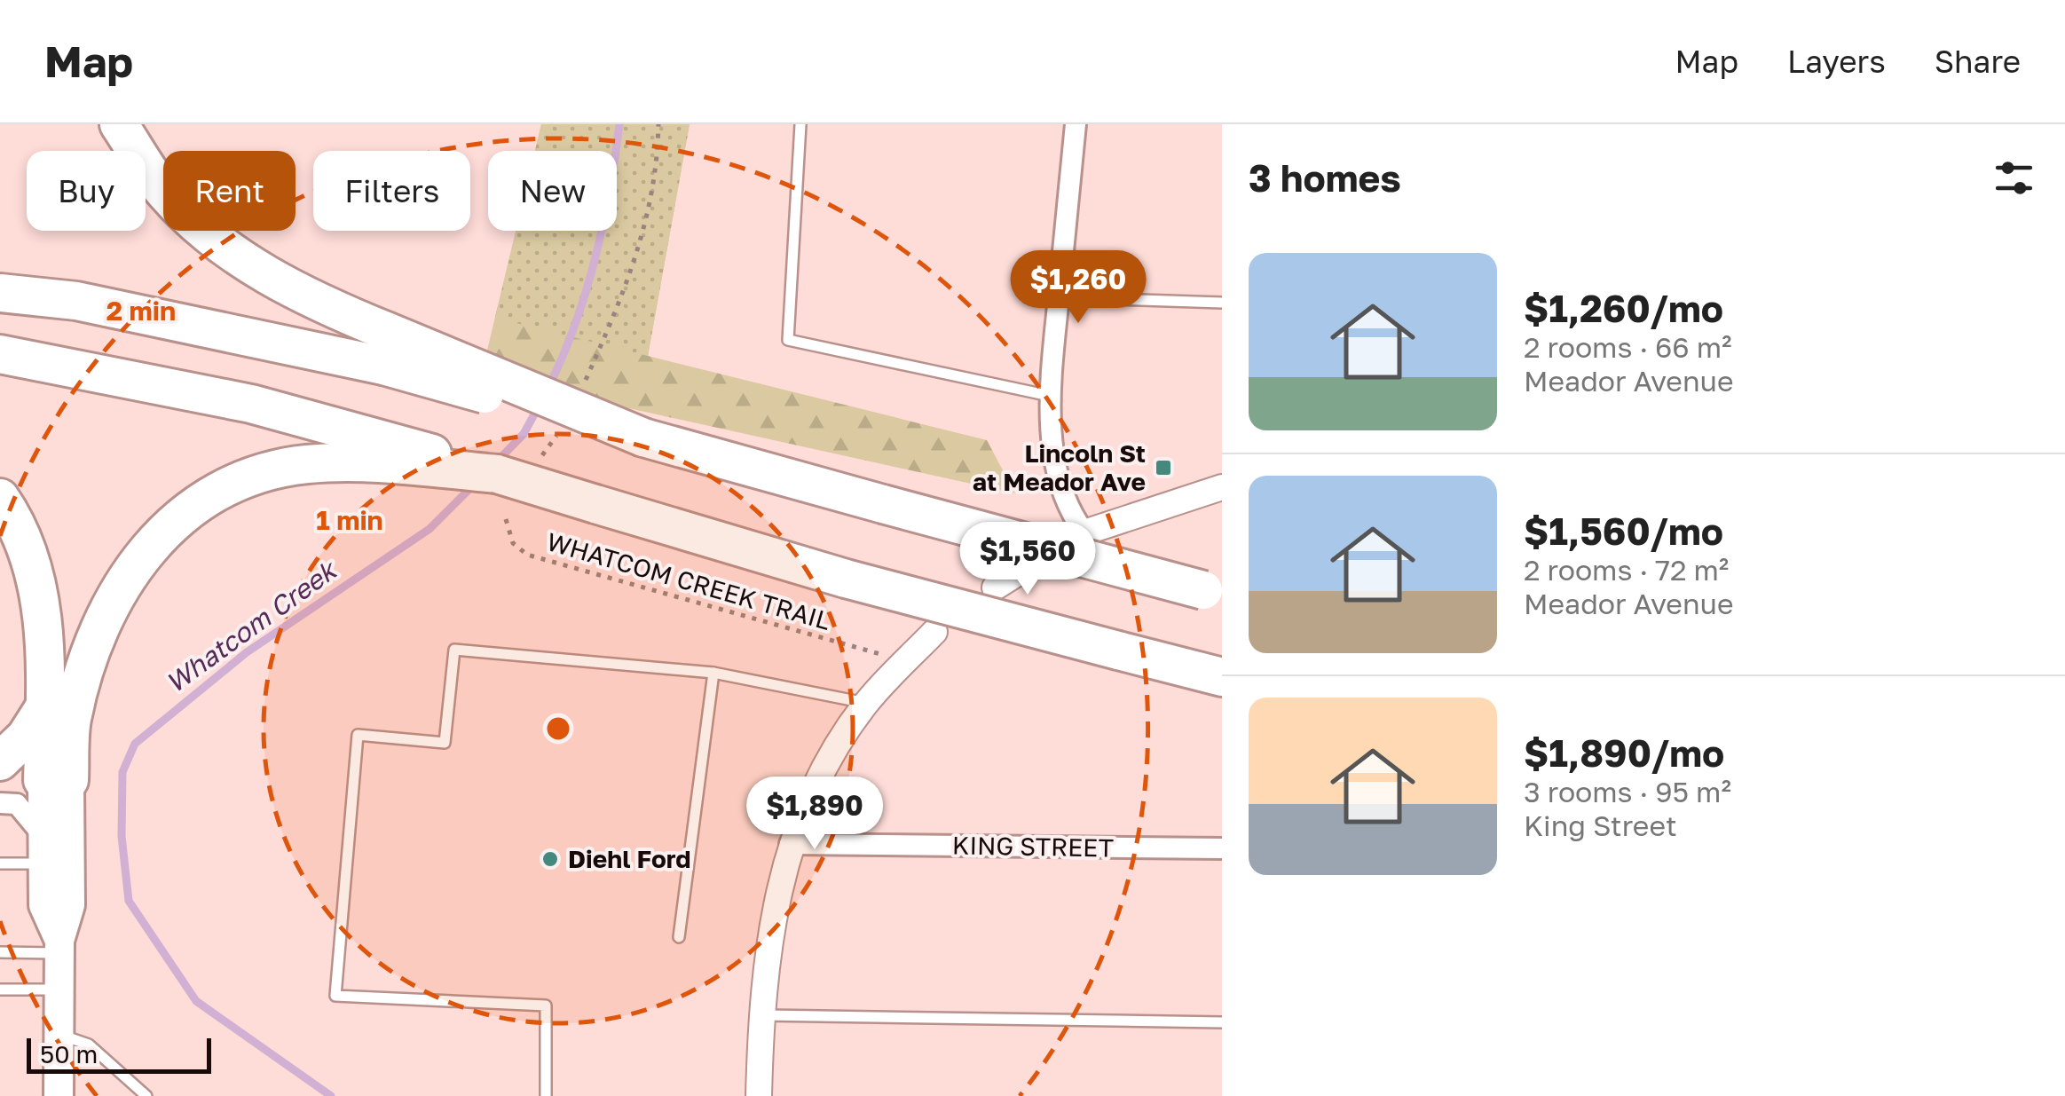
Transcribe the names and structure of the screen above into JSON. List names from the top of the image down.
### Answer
{
  "streets": {
    "street": ["KING STREET"],
    "path": ["WHATCOM CREEK TRAIL"]
  },
  "water": ["Whatcom Creek"],
  "places": {
    "transit": ["Lincoln St at Meador Ave"],
    "other": ["Diehl Ford"]
  },
  "scale_bar": "50 m",
  "page": {
    "header": "Map",
    "nav": ["Map", "Layers", "Share"],
    "heading": "3 homes",
    "chip": [
      "Buy",
      "Rent",
      "Filters",
      "New"
    ],
    "list": [
      {
        "name": "$1,260/mo",
        "note": "2 rooms · 66 m² · Meador Avenue"
      },
      {
        "name": "$1,560/mo",
        "note": "2 rooms · 72 m² · Meador Avenue"
      },
      {
        "name": "$1,890/mo",
        "note": "3 rooms · 95 m² · King Street"
      }
    ],
    "price": ["$1,260", "$1,560", "$1,890"],
    "scale": "50 m"
  },
  "rings": ["2 min", "1 min"]
}
